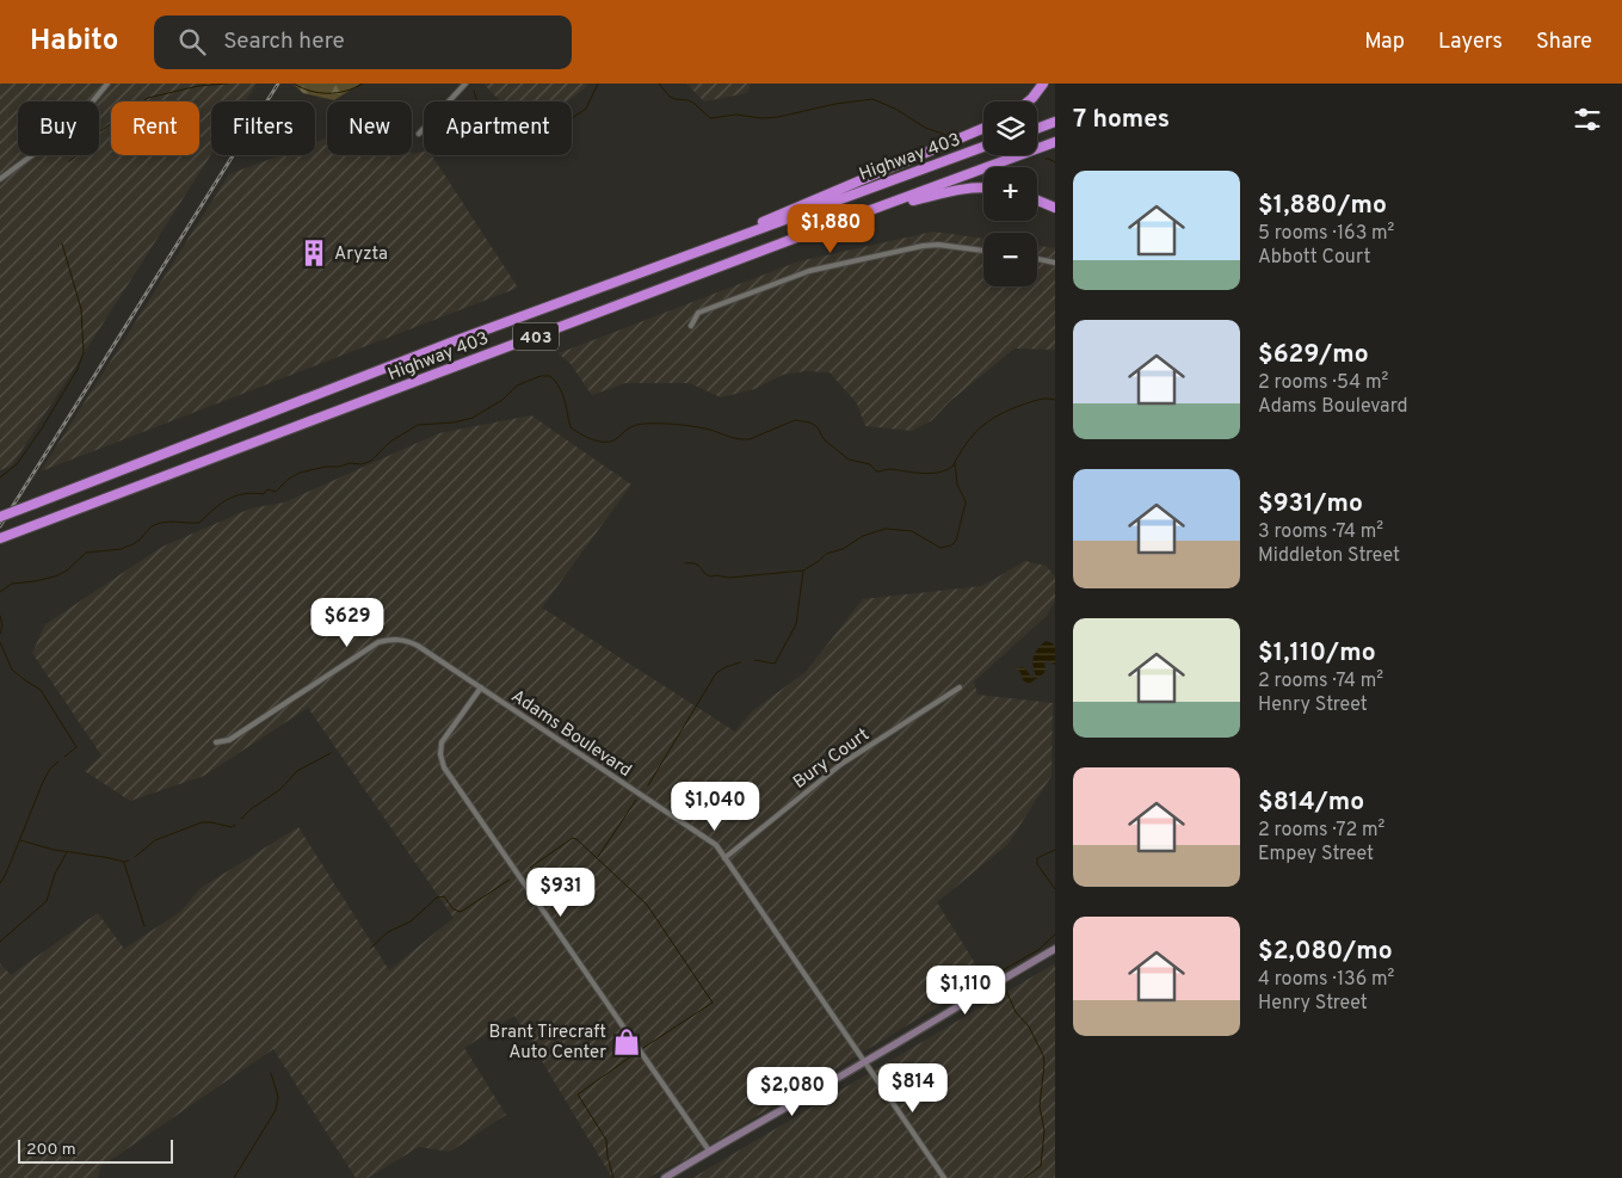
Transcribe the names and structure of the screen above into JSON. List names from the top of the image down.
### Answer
{
  "streets": {
    "highway": ["Highway 403", "403"],
    "street": ["Adams Boulevard", "Bury Court"]
  },
  "crossings": [
    ["Adams Boulevard", "Bury Court"]
  ],
  "places": {
    "building": ["Aryzta"],
    "shop": ["Brant Tirecraft Auto Center"]
  },
  "scale_bar": "200 m",
  "page": {
    "header": "Habito",
    "search": "Search here",
    "nav": ["Map", "Layers", "Share"],
    "heading": "7 homes",
    "map_buttons": ["+", "−"],
    "chip": [
      "Buy",
      "Rent",
      "Filters",
      "New",
      "Apartment"
    ],
    "list": [
      {
        "name": "$1,880/mo",
        "note": "5 rooms · 163 m² · Abbott Court"
      },
      {
        "name": "$629/mo",
        "note": "2 rooms · 54 m² · Adams Boulevard"
      },
      {
        "name": "$931/mo",
        "note": "3 rooms · 74 m² · Middleton Street"
      },
      {
        "name": "$1,110/mo",
        "note": "2 rooms · 74 m² · Henry Street"
      },
      {
        "name": "$814/mo",
        "note": "2 rooms · 72 m² · Empey Street"
      },
      {
        "name": "$2,080/mo",
        "note": "4 rooms · 136 m² · Henry Street"
      }
    ],
    "price": [
      "$1,880",
      "$629",
      "$1,040",
      "$931",
      "$1,110",
      "$814",
      "$2,080"
    ],
    "scale": "200 m"
  }
}
